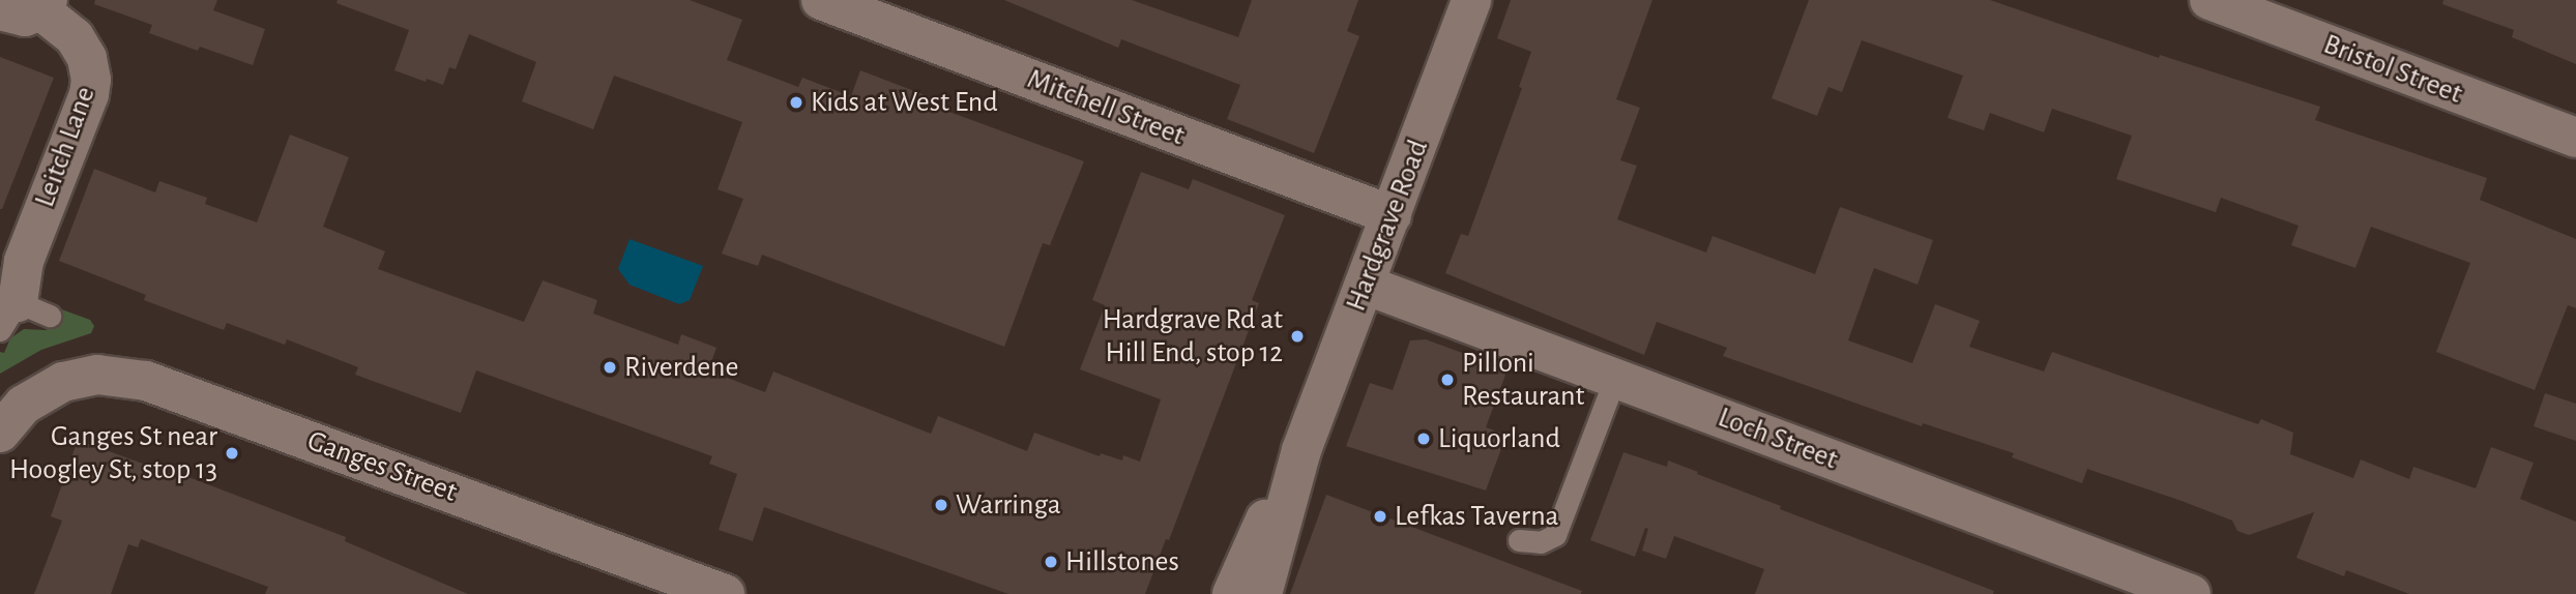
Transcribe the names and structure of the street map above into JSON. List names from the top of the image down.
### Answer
{
  "streets": {
    "street": [
      "Bristol Street",
      "Mitchell Street",
      "Leitch Lane",
      "Hardgrave Road",
      "Loch Street",
      "Ganges Street"
    ]
  },
  "crossings": [
    ["Mitchell Street", "Hardgrave Road"],
    ["Hardgrave Road", "Loch Street"]
  ],
  "places": [
    "Kids at West End",
    "Hardgrave Rd at Hill End, stop 12",
    "Riverdene",
    "Pilloni Restaurant",
    "Liquorland",
    "Ganges St near Hoogley St, stop 13",
    "Warringa",
    "Lefkas Taverna",
    "Hillstones"
  ]
}
